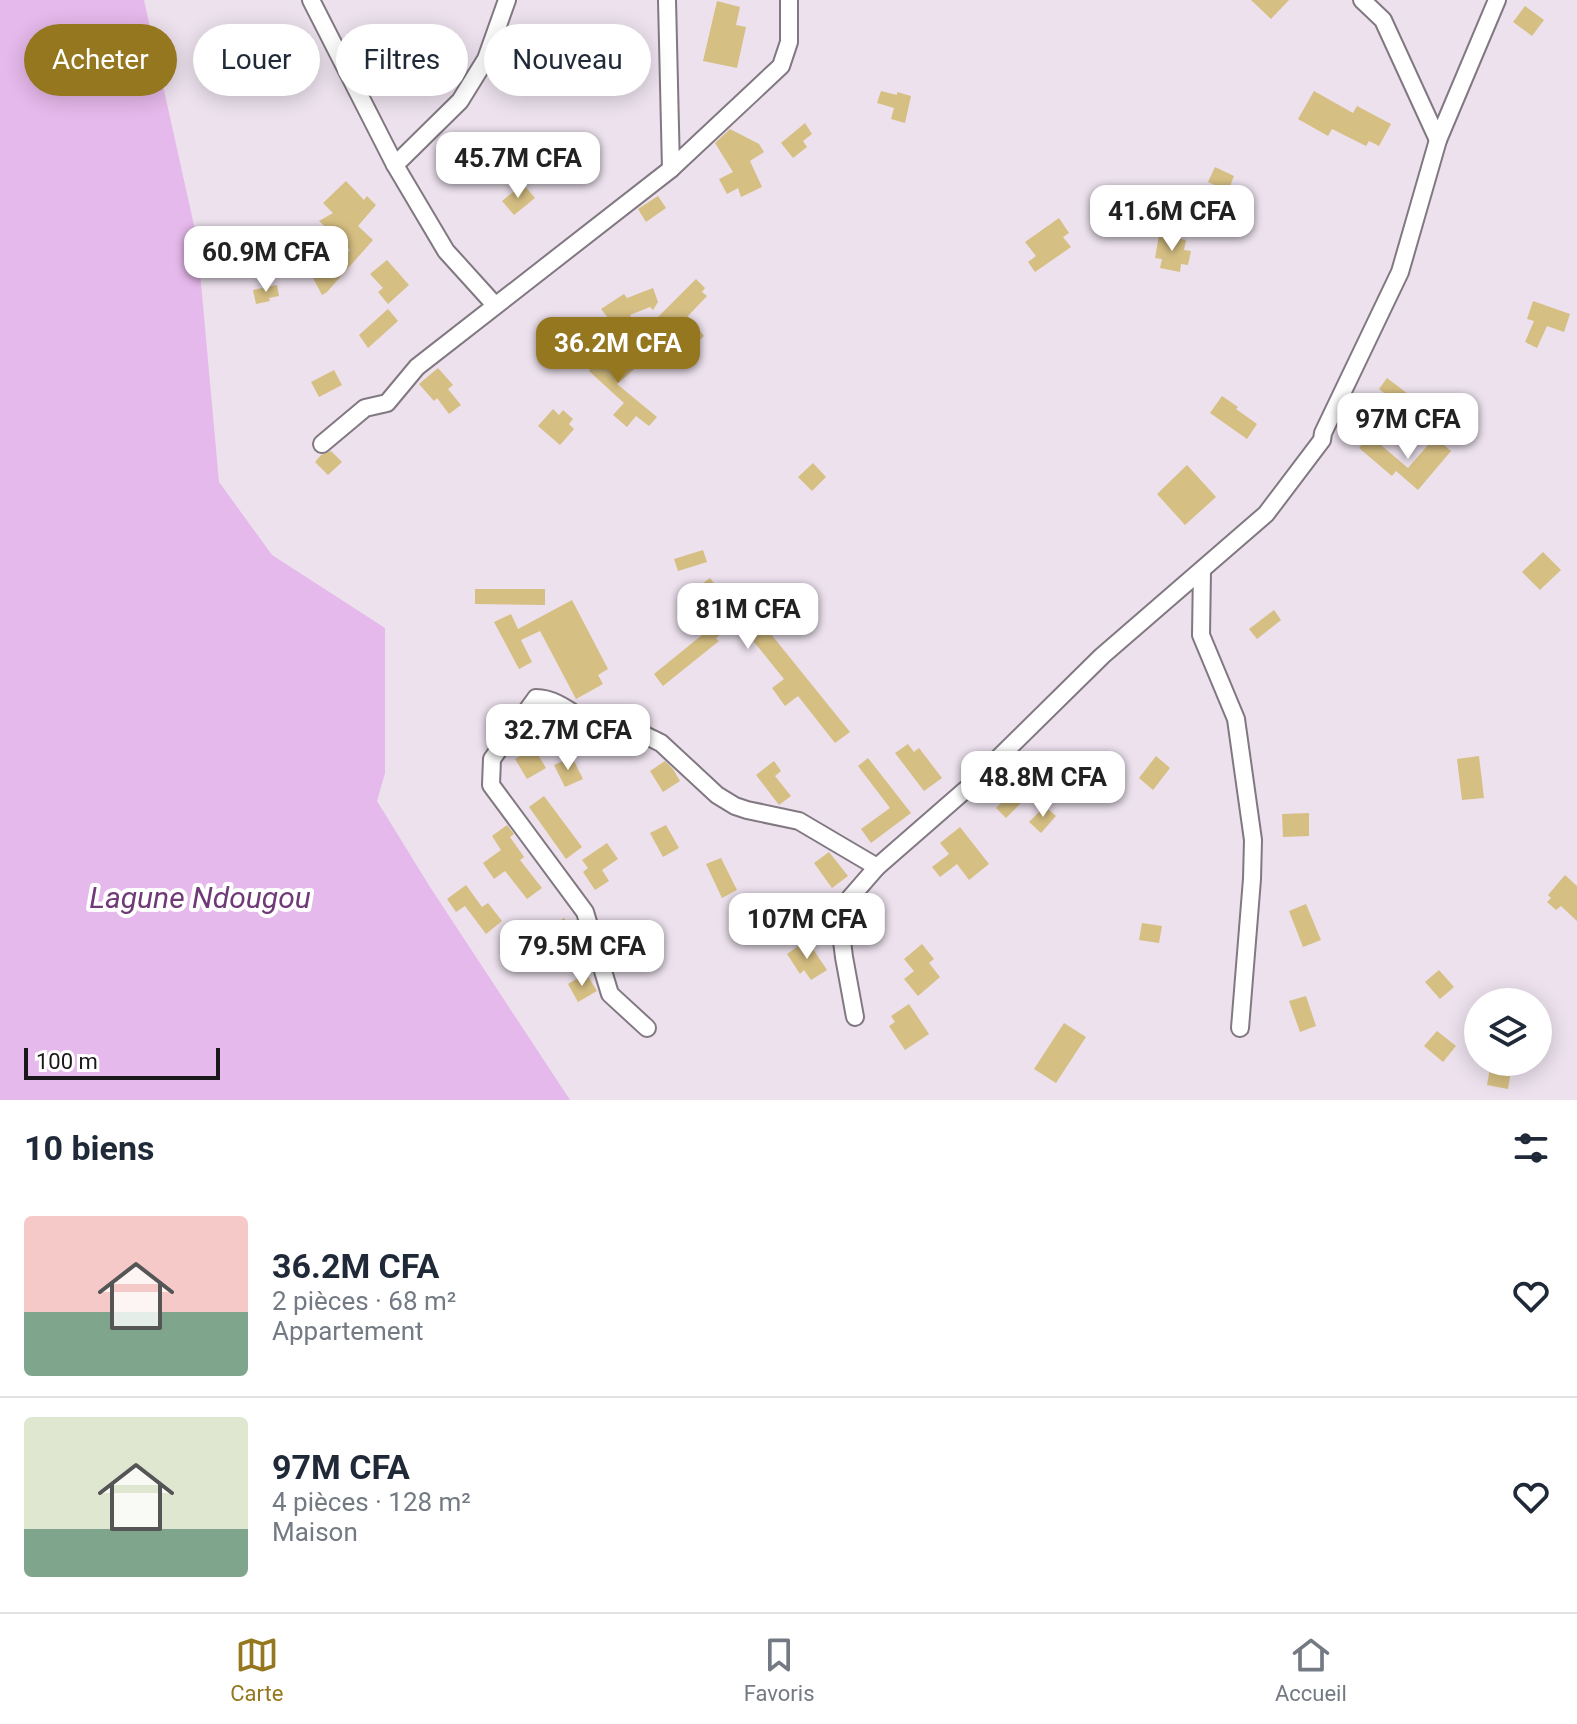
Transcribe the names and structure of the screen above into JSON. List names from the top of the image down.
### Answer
{
  "water": ["Lagune Ndougou"],
  "scale_bar": "100 m",
  "page": {
    "chip": [
      "Acheter",
      "Louer",
      "Filtres",
      "Nouveau"
    ],
    "price": [
      "45.7M CFA",
      "41.6M CFA",
      "60.9M CFA",
      "36.2M CFA",
      "97M CFA",
      "81M CFA",
      "32.7M CFA",
      "48.8M CFA",
      "107M CFA",
      "79.5M CFA"
    ],
    "scale": "100 m",
    "heading": "10 biens",
    "list": [
      {
        "name": "36.2M CFA",
        "note": "2 pièces · 68 m² · Appartement"
      },
      {
        "name": "97M CFA",
        "note": "4 pièces · 128 m² · Maison"
      }
    ],
    "tabs": ["Carte", "Favoris", "Accueil"]
  }
}
